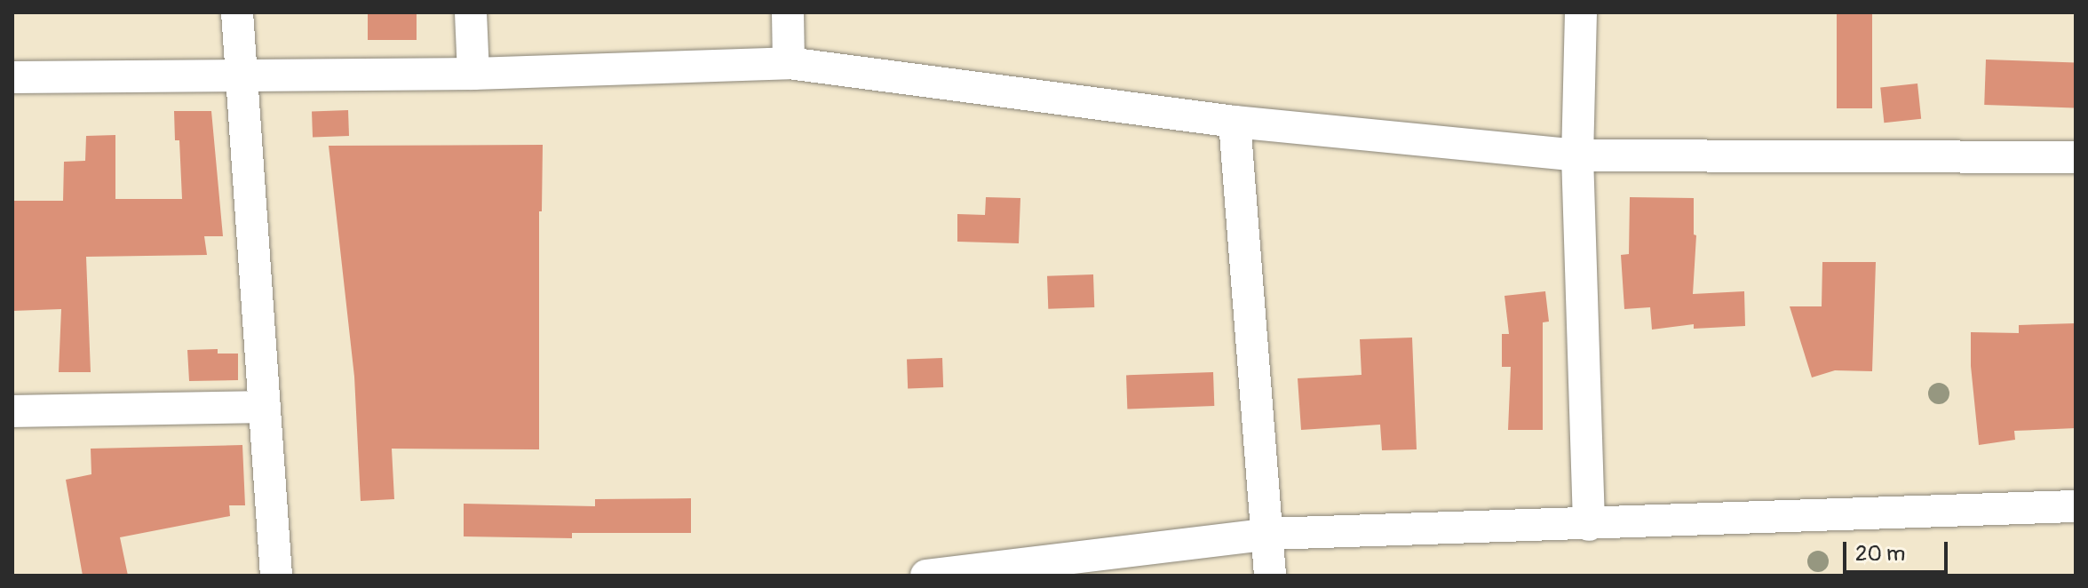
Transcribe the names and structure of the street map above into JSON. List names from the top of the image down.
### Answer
{
  "scale_bar": "20 m"
}
